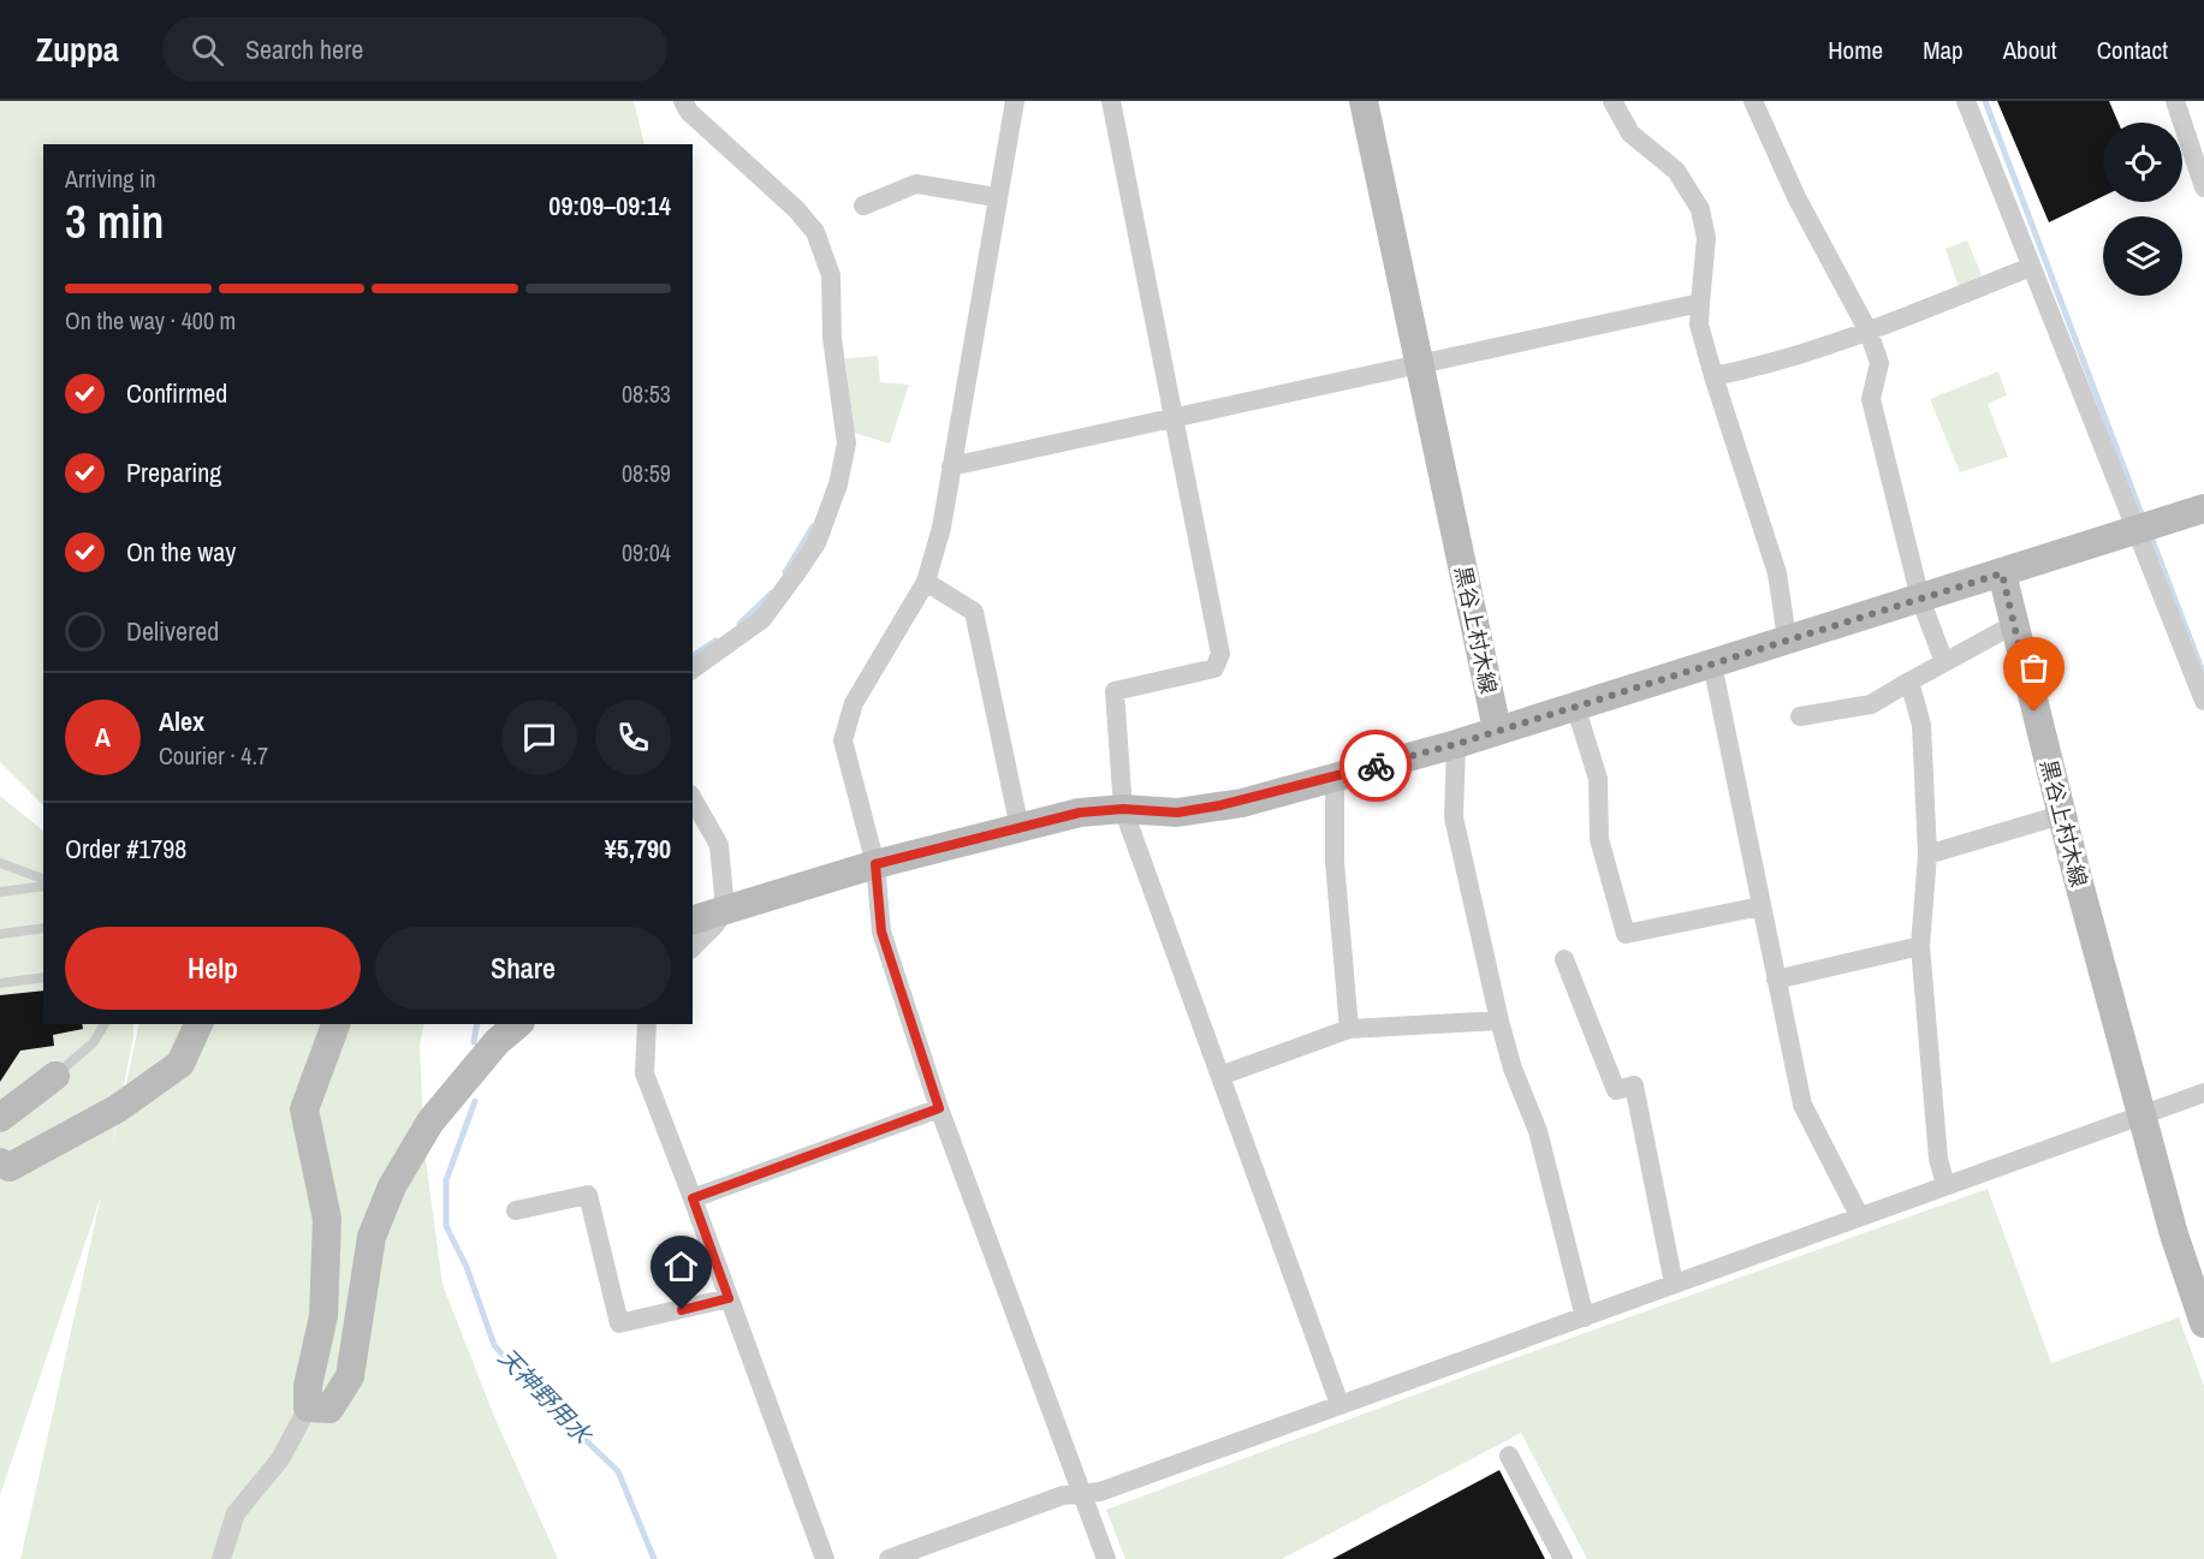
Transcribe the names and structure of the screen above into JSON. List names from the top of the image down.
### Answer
{
  "streets": {
    "street": ["黒谷上村木線"]
  },
  "water": ["天神野用水"],
  "page": {
    "header": "Zuppa",
    "search": "Search here",
    "nav": [
      "Home",
      "Map",
      "About",
      "Contact"
    ],
    "heading": ["3 min", "Arriving in", "09:09–09:14"],
    "panel": [
      "Alex",
      "Courier · 4.7",
      "Order #1798",
      "¥5,790"
    ],
    "bar": "On the way · 400 m",
    "list": [
      ["Confirmed", "08:53"],
      ["Preparing", "08:59"],
      ["On the way", "09:04"],
      "Delivered"
    ],
    "round": "A",
    "buttons": ["Help", "Share"]
  }
}
